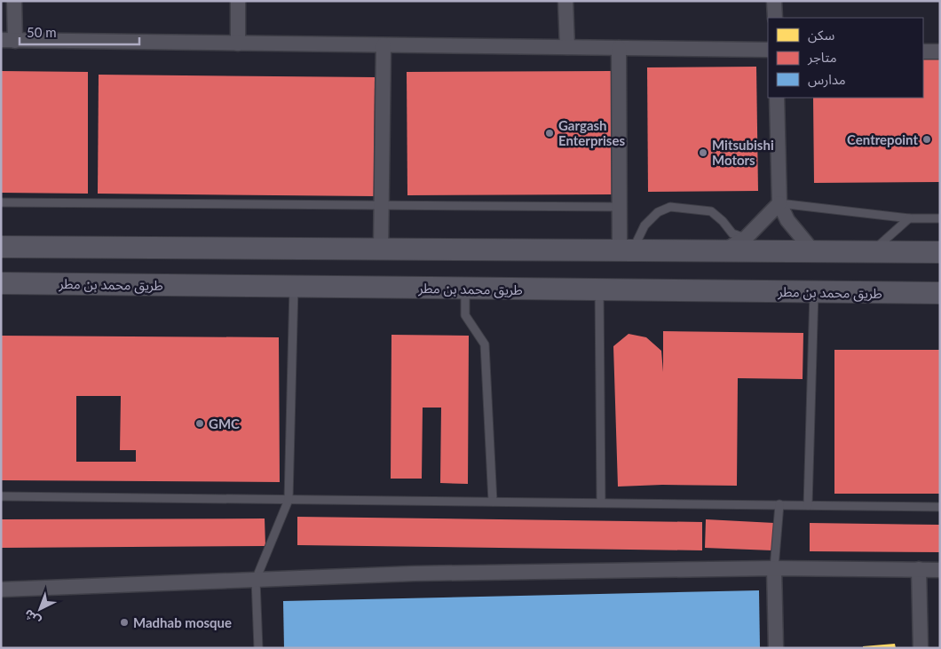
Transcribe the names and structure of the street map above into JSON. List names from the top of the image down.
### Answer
{
  "streets": {
    "street": ["طريق محمد بن مطر"]
  },
  "places": [
    "Gargash Enterprises",
    "Centrepoint",
    "Mitsubishi Motors",
    "GMC",
    "Madhab mosque"
  ],
  "legend": ["سكن", "متاجر", "مدارس"],
  "scale_bar": "50 m",
  "north": "bottom left"
}
